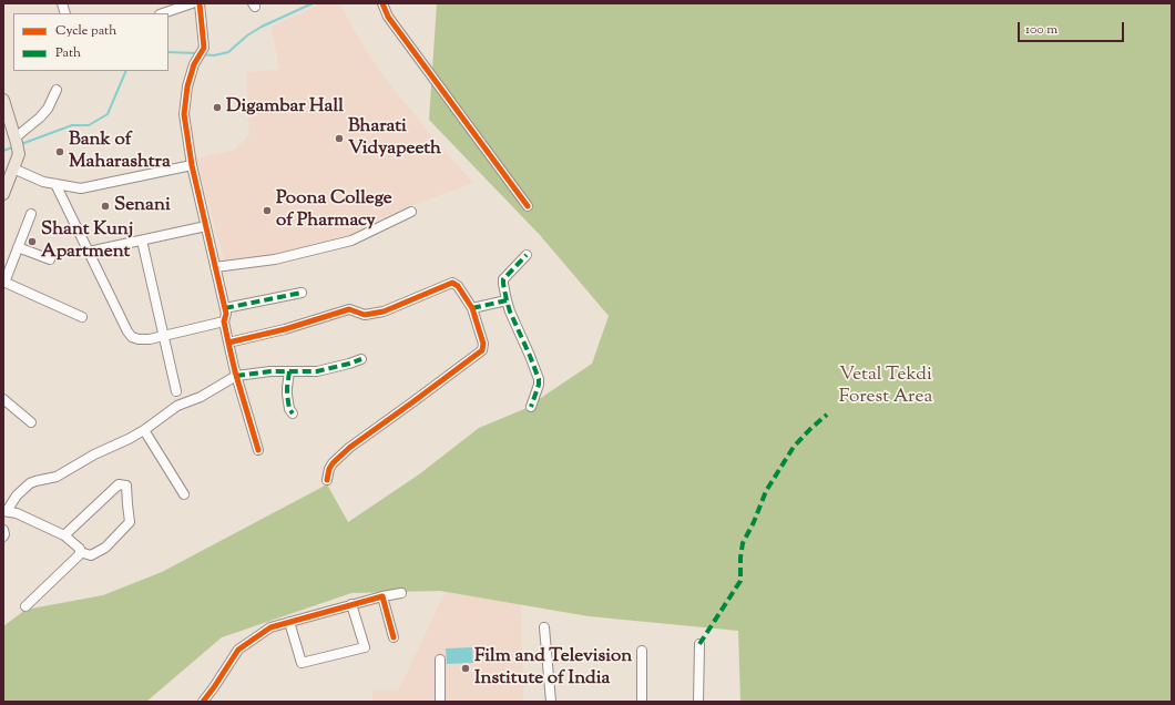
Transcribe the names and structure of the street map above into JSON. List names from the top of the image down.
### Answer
{
  "parks": ["Vetal Tekdi Forest Area"],
  "places": [
    "Digambar Hall",
    "Bharati Vidyapeeth",
    "Bank of Maharashtra",
    "Senani",
    "Poona College of Pharmacy",
    "Shant Kunj Apartment",
    "Film and Television Institute of India"
  ],
  "legend": ["Cycle path", "Path"],
  "scale_bar": "100 m"
}
